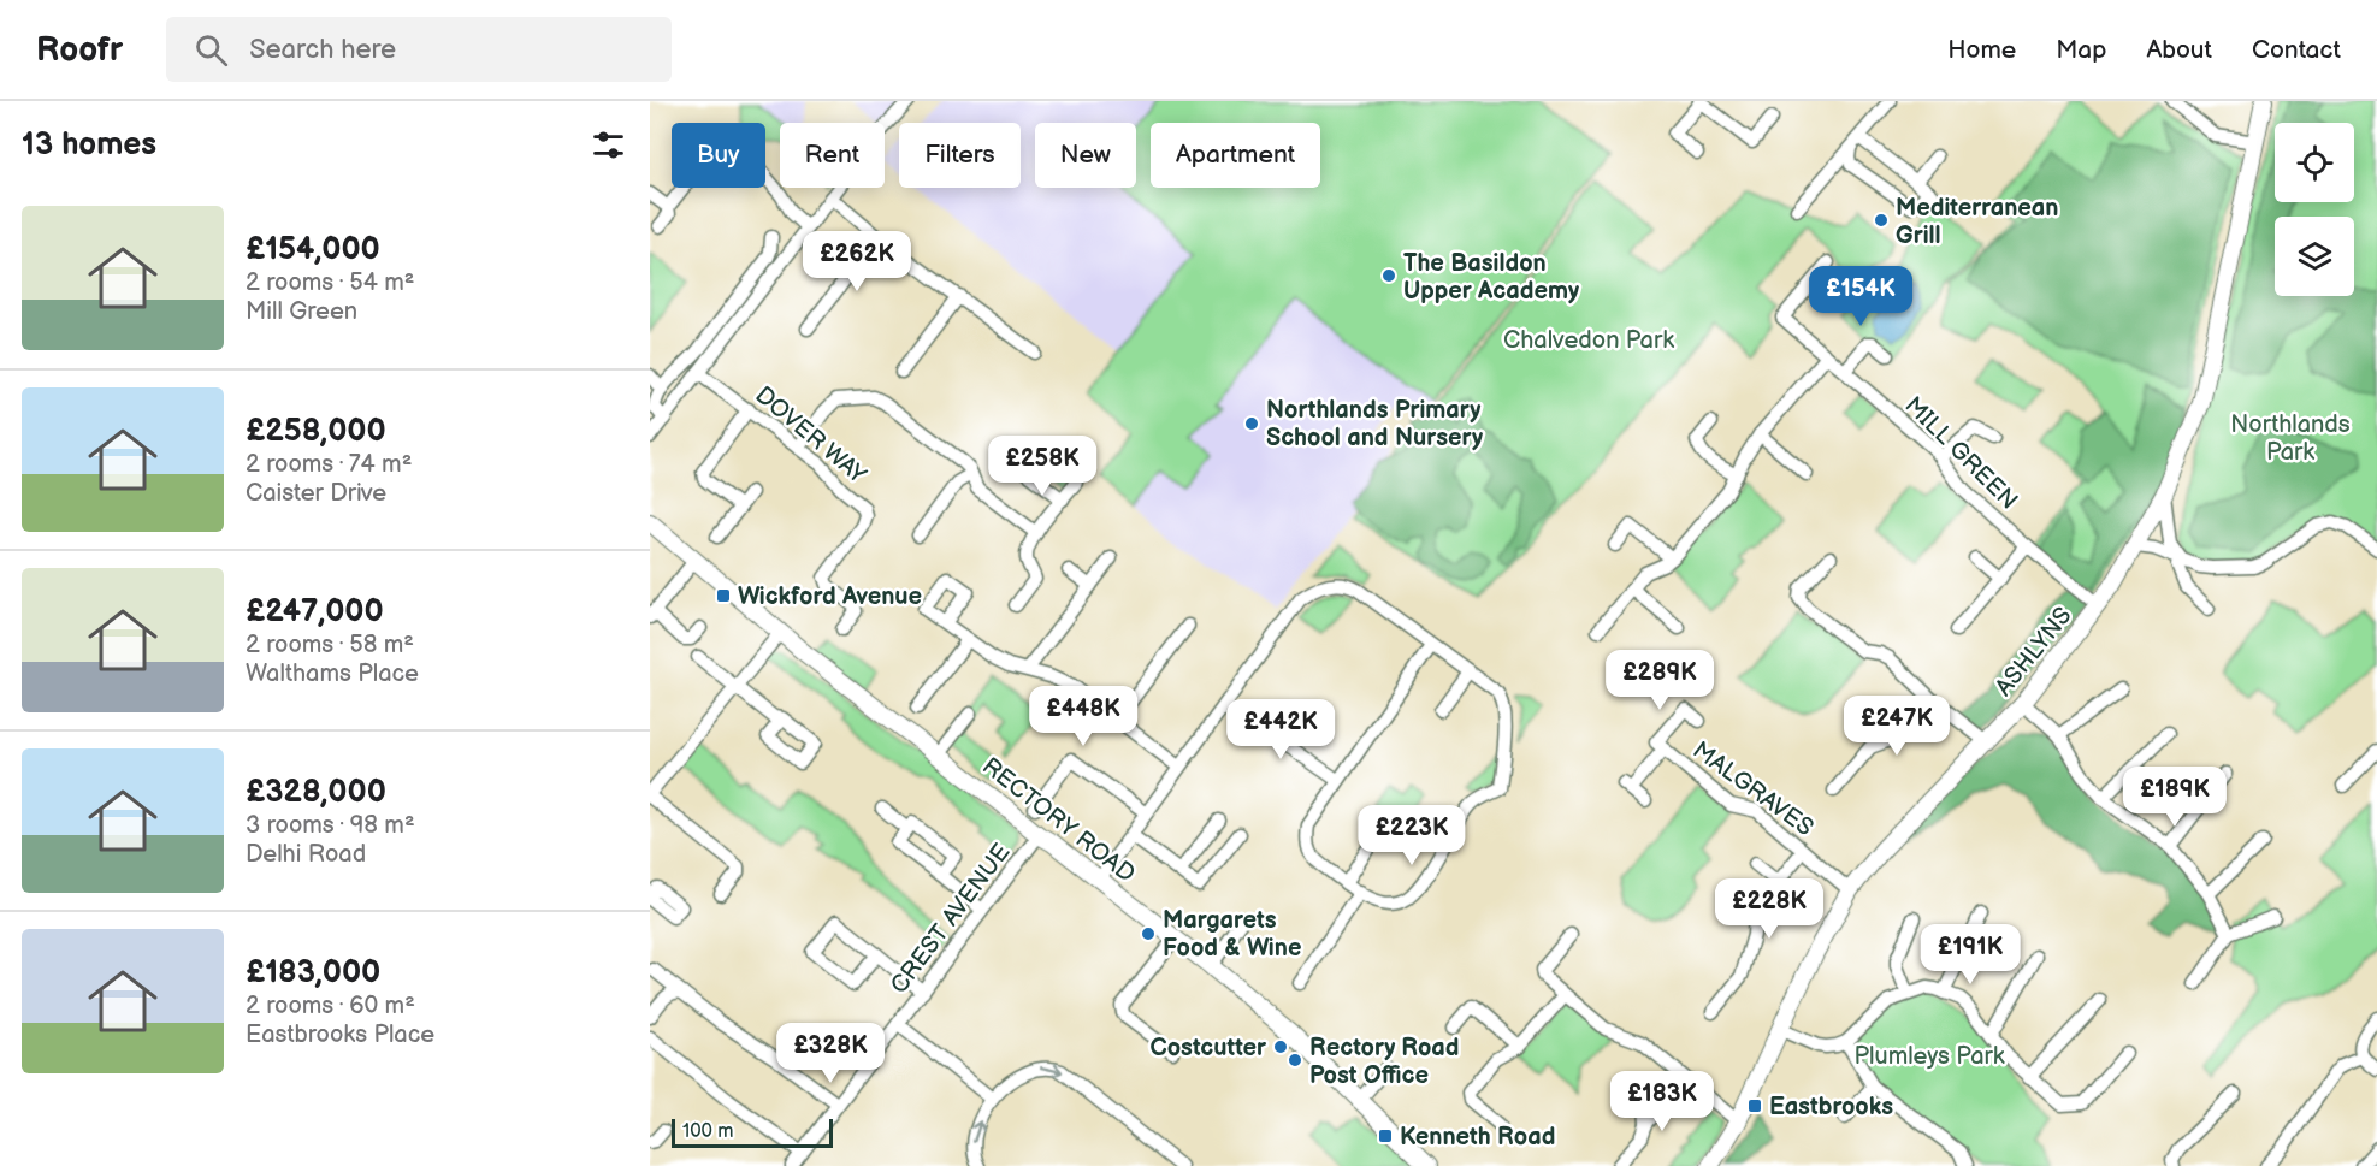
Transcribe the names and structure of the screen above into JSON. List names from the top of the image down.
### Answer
{
  "streets": {
    "street": [
      "DOVER WAY",
      "MILL GREEN",
      "ASHLYNS",
      "MALGRAVES",
      "RECTORY ROAD",
      "CREST AVENUE"
    ]
  },
  "crossings": [
    ["MILL GREEN", "ASHLYNS"],
    ["ASHLYNS", "MALGRAVES"],
    ["RECTORY ROAD", "CREST AVENUE"]
  ],
  "parks": ["Chalvedon Park", "Northlands Park", "Plumleys Park"],
  "places": {
    "other": [
      "Mediterranean Grill",
      "The Basildon Upper Academy",
      "Northlands Primary School and Nursery",
      "Margarets Food & Wine",
      "Costcutter",
      "Rectory Road Post Office"
    ],
    "transit": ["Wickford Avenue", "Eastbrooks", "Kenneth Road"]
  },
  "scale_bar": "100 m",
  "page": {
    "header": "Roofr",
    "search": "Search here",
    "nav": [
      "Home",
      "Map",
      "About",
      "Contact"
    ],
    "heading": "13 homes",
    "chip": [
      "Buy",
      "Rent",
      "Filters",
      "New",
      "Apartment"
    ],
    "list": [
      {
        "name": "£154,000",
        "note": "2 rooms · 54 m² · Mill Green"
      },
      {
        "name": "£258,000",
        "note": "2 rooms · 74 m² · Caister Drive"
      },
      {
        "name": "£247,000",
        "note": "2 rooms · 58 m² · Walthams Place"
      },
      {
        "name": "£328,000",
        "note": "3 rooms · 98 m² · Delhi Road"
      },
      {
        "name": "£183,000",
        "note": "2 rooms · 60 m² · Eastbrooks Place"
      }
    ],
    "price": [
      "£262K",
      "£154K",
      "£258K",
      "£289K",
      "£448K",
      "£247K",
      "£442K",
      "£189K",
      "£223K",
      "£228K",
      "£191K",
      "£328K",
      "£183K"
    ],
    "scale": "100 m"
  }
}
